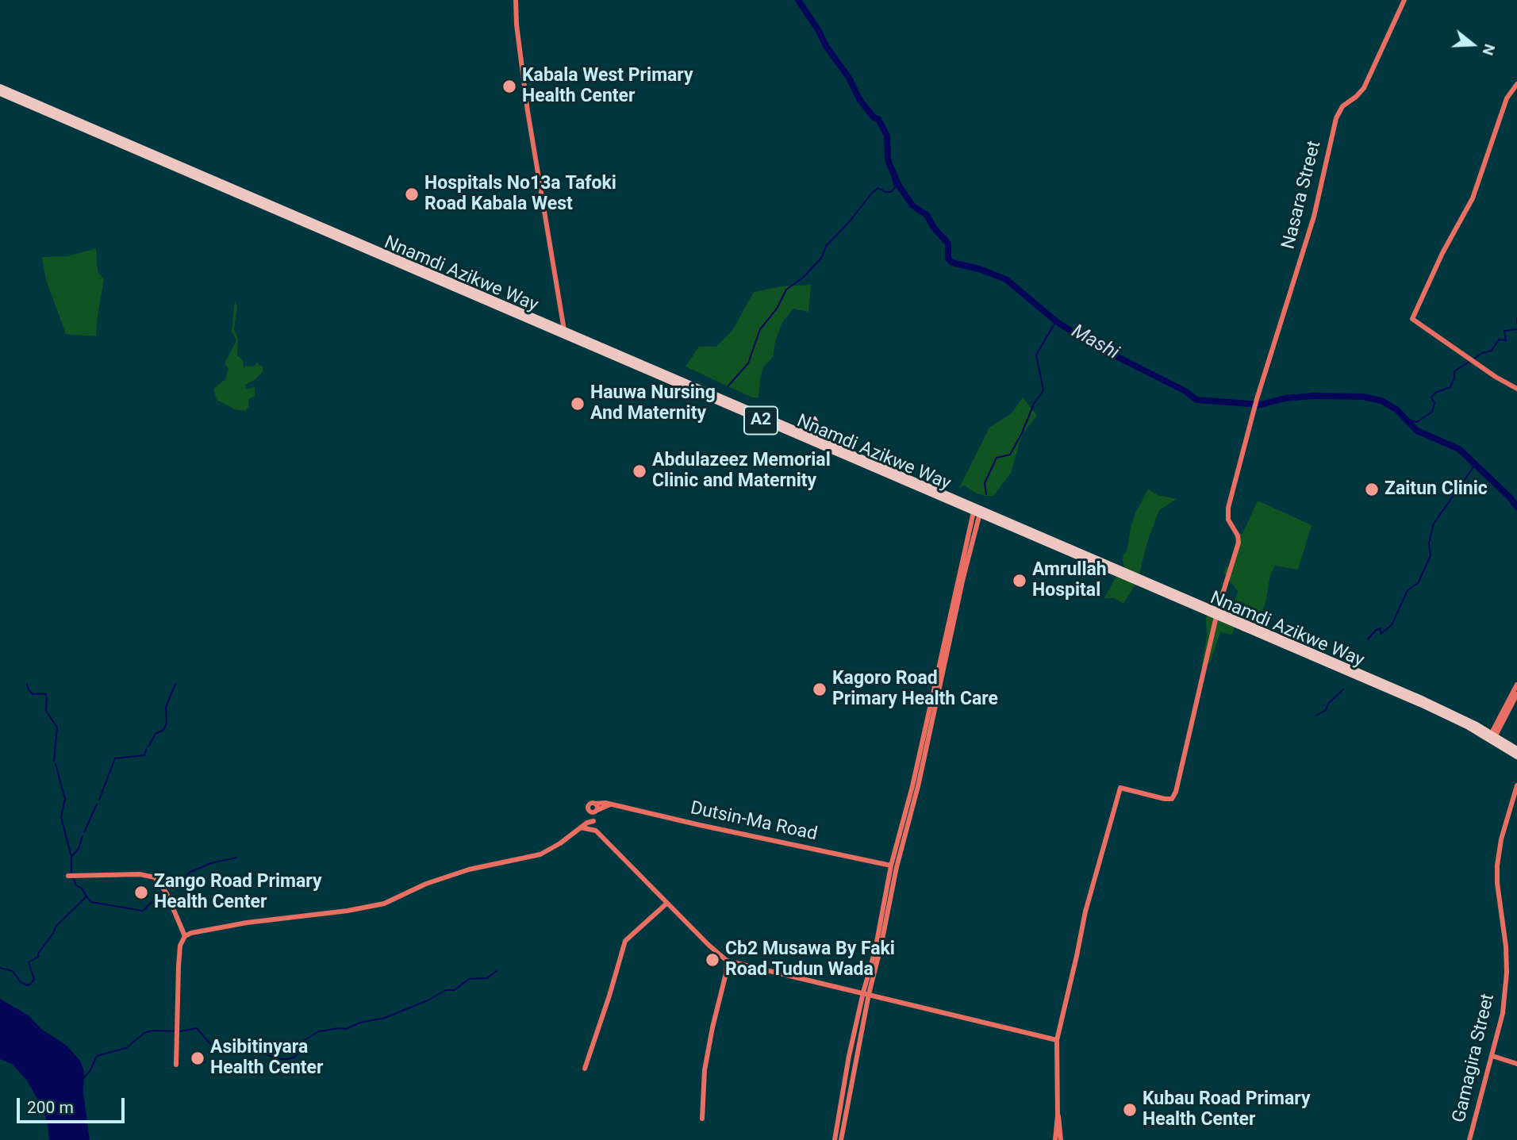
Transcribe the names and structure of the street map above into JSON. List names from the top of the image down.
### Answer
{
  "streets": {
    "highway": ["Nnamdi Azikwe Way", "A2"],
    "street": ["Nasara Street", "Dutsin-Ma Road", "Gamagira Street"]
  },
  "crossings": [
    ["Nasara Street", "Nnamdi Azikwe Way"]
  ],
  "water": ["Mashi"],
  "places": [
    "Kabala West Primary Health Center",
    "Hospitals No13a Tafoki Road Kabala West",
    "Hauwa Nursing And Maternity",
    "Abdulazeez Memorial Clinic and Maternity",
    "Zaitun Clinic",
    "Amrullah Hospital",
    "Kagoro Road Primary Health Care",
    "Zango Road Primary Health Center",
    "Cb2 Musawa By Faki Road Tudun Wada",
    "Asibitinyara Health Center",
    "Kubau Road Primary Health Center"
  ],
  "scale_bar": "200 m",
  "north": "right"
}
